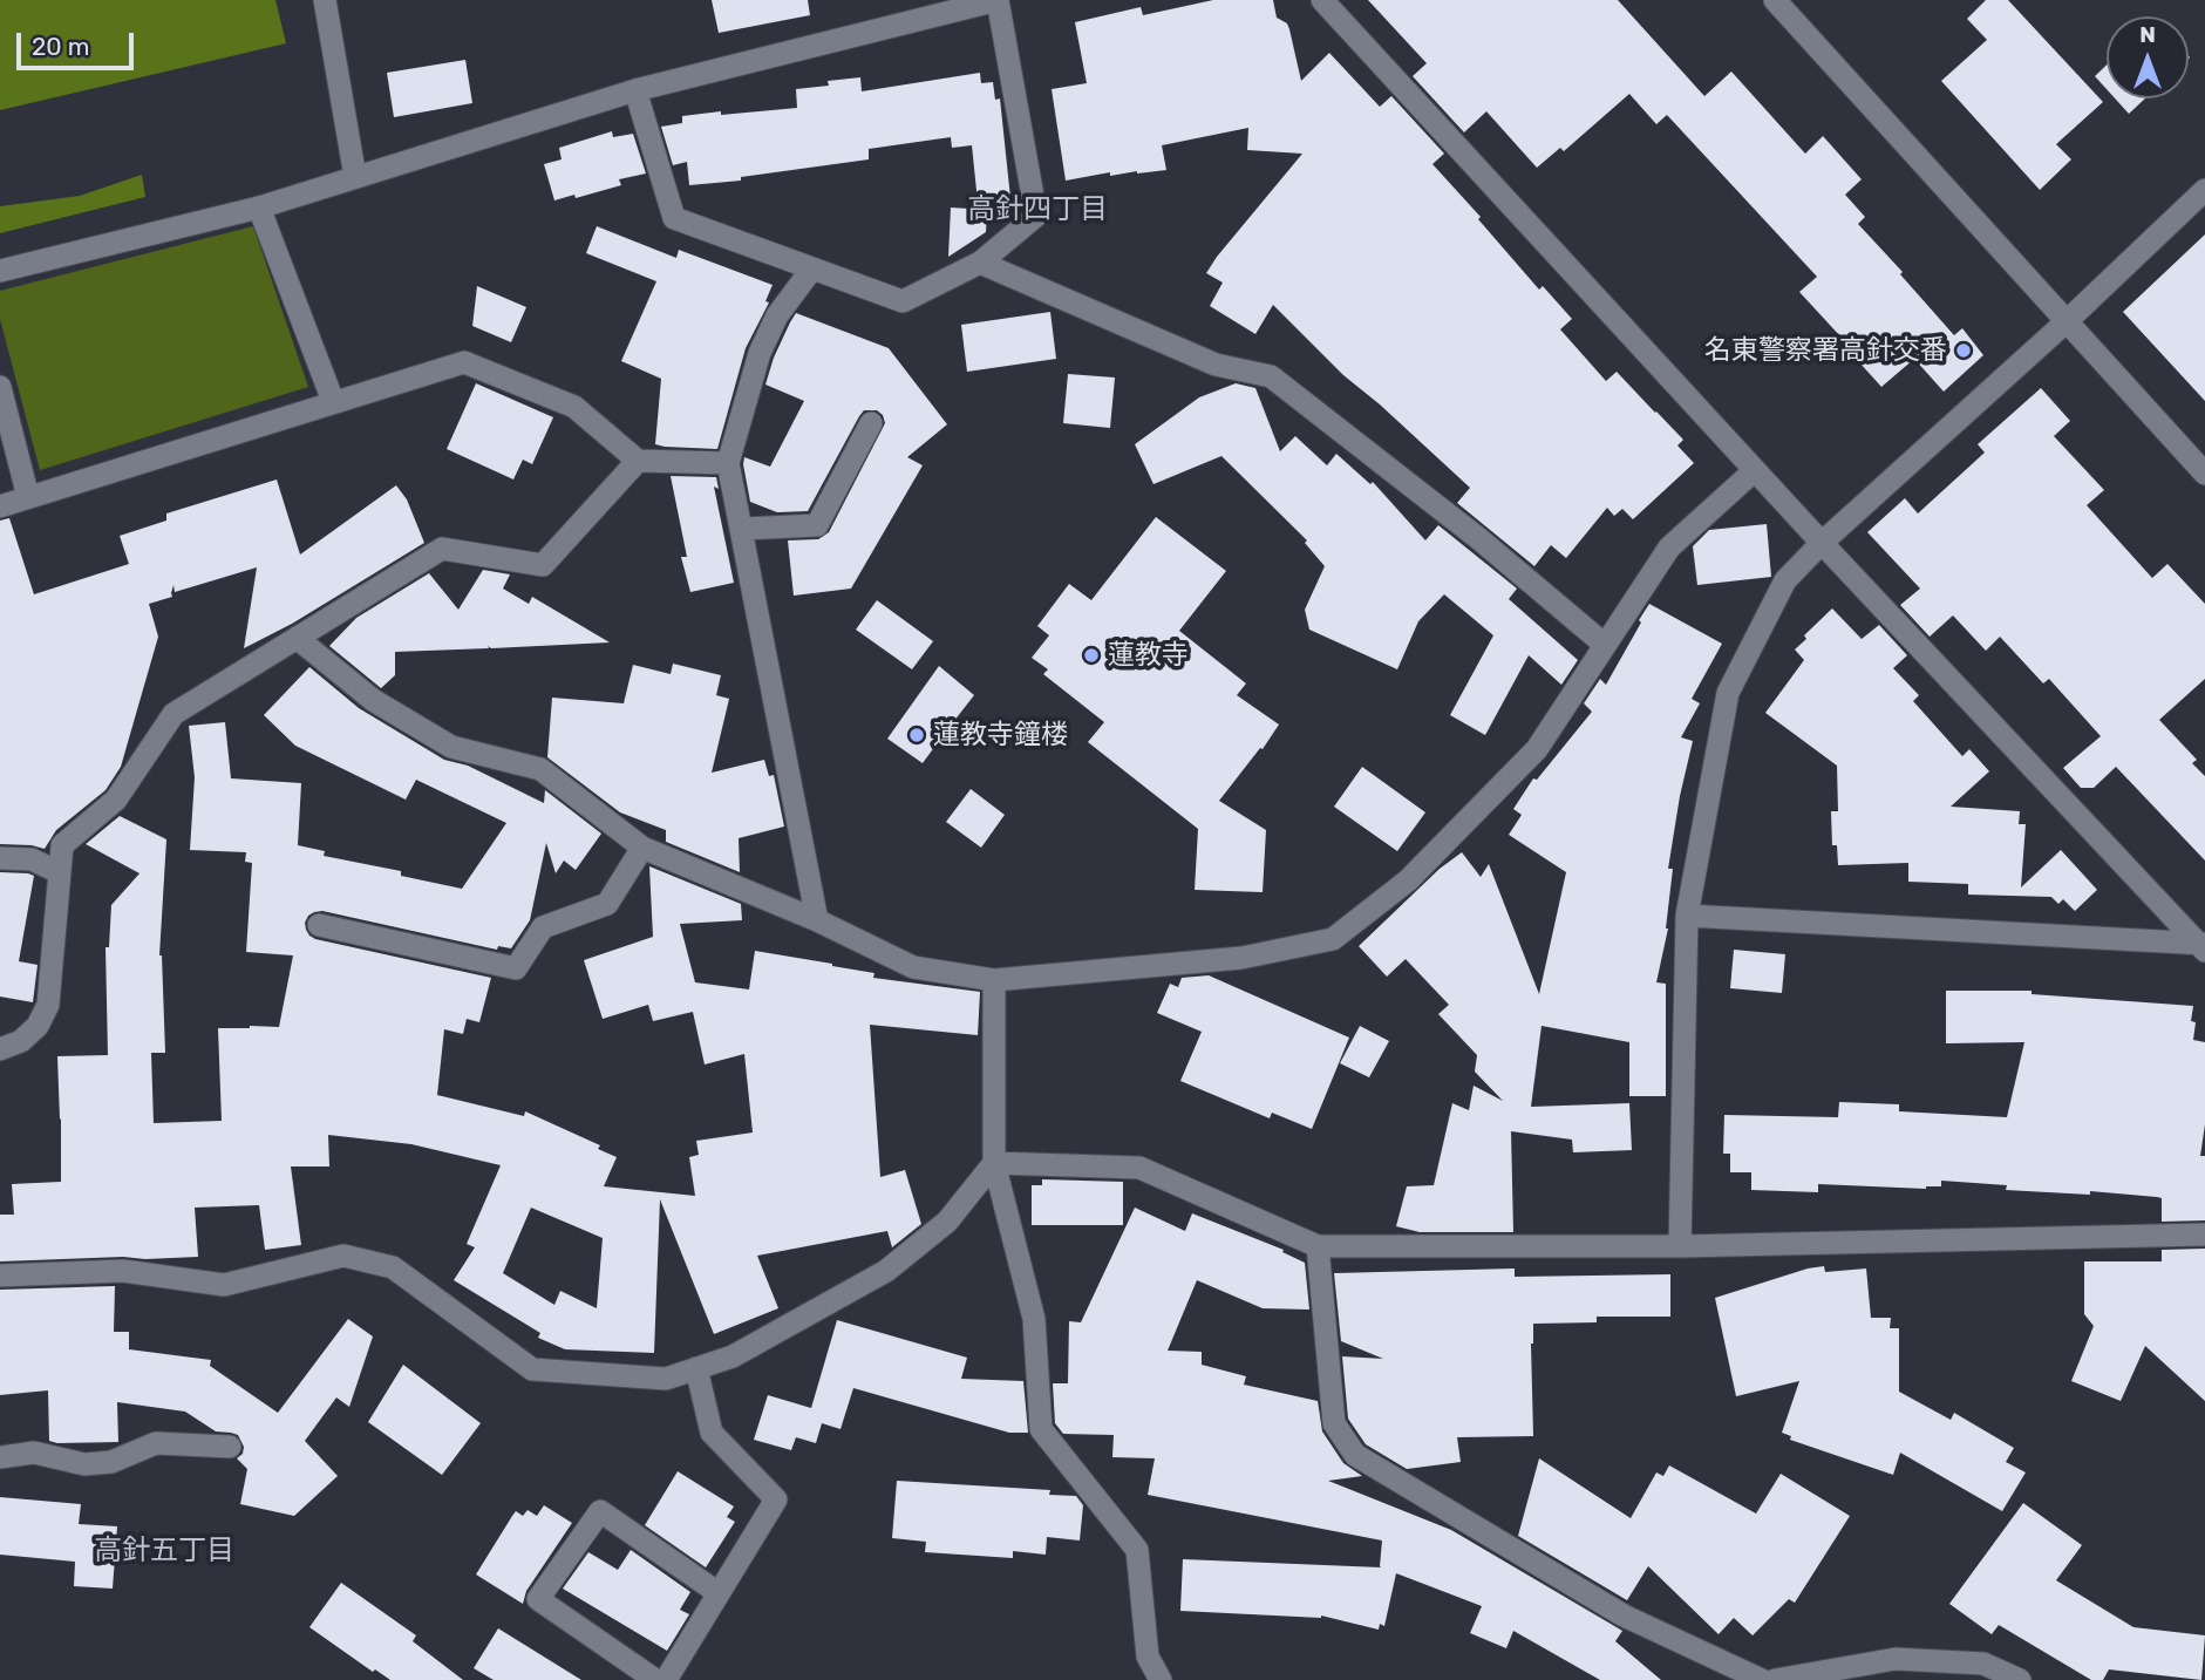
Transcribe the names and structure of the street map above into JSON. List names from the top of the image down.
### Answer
{
  "districts": ["高針四丁目", "高針五丁目"],
  "places": ["名東警察署高針交番", "蓮教寺", "蓮教寺鐘楼"],
  "scale_bar": "20 m",
  "north": "top"
}
